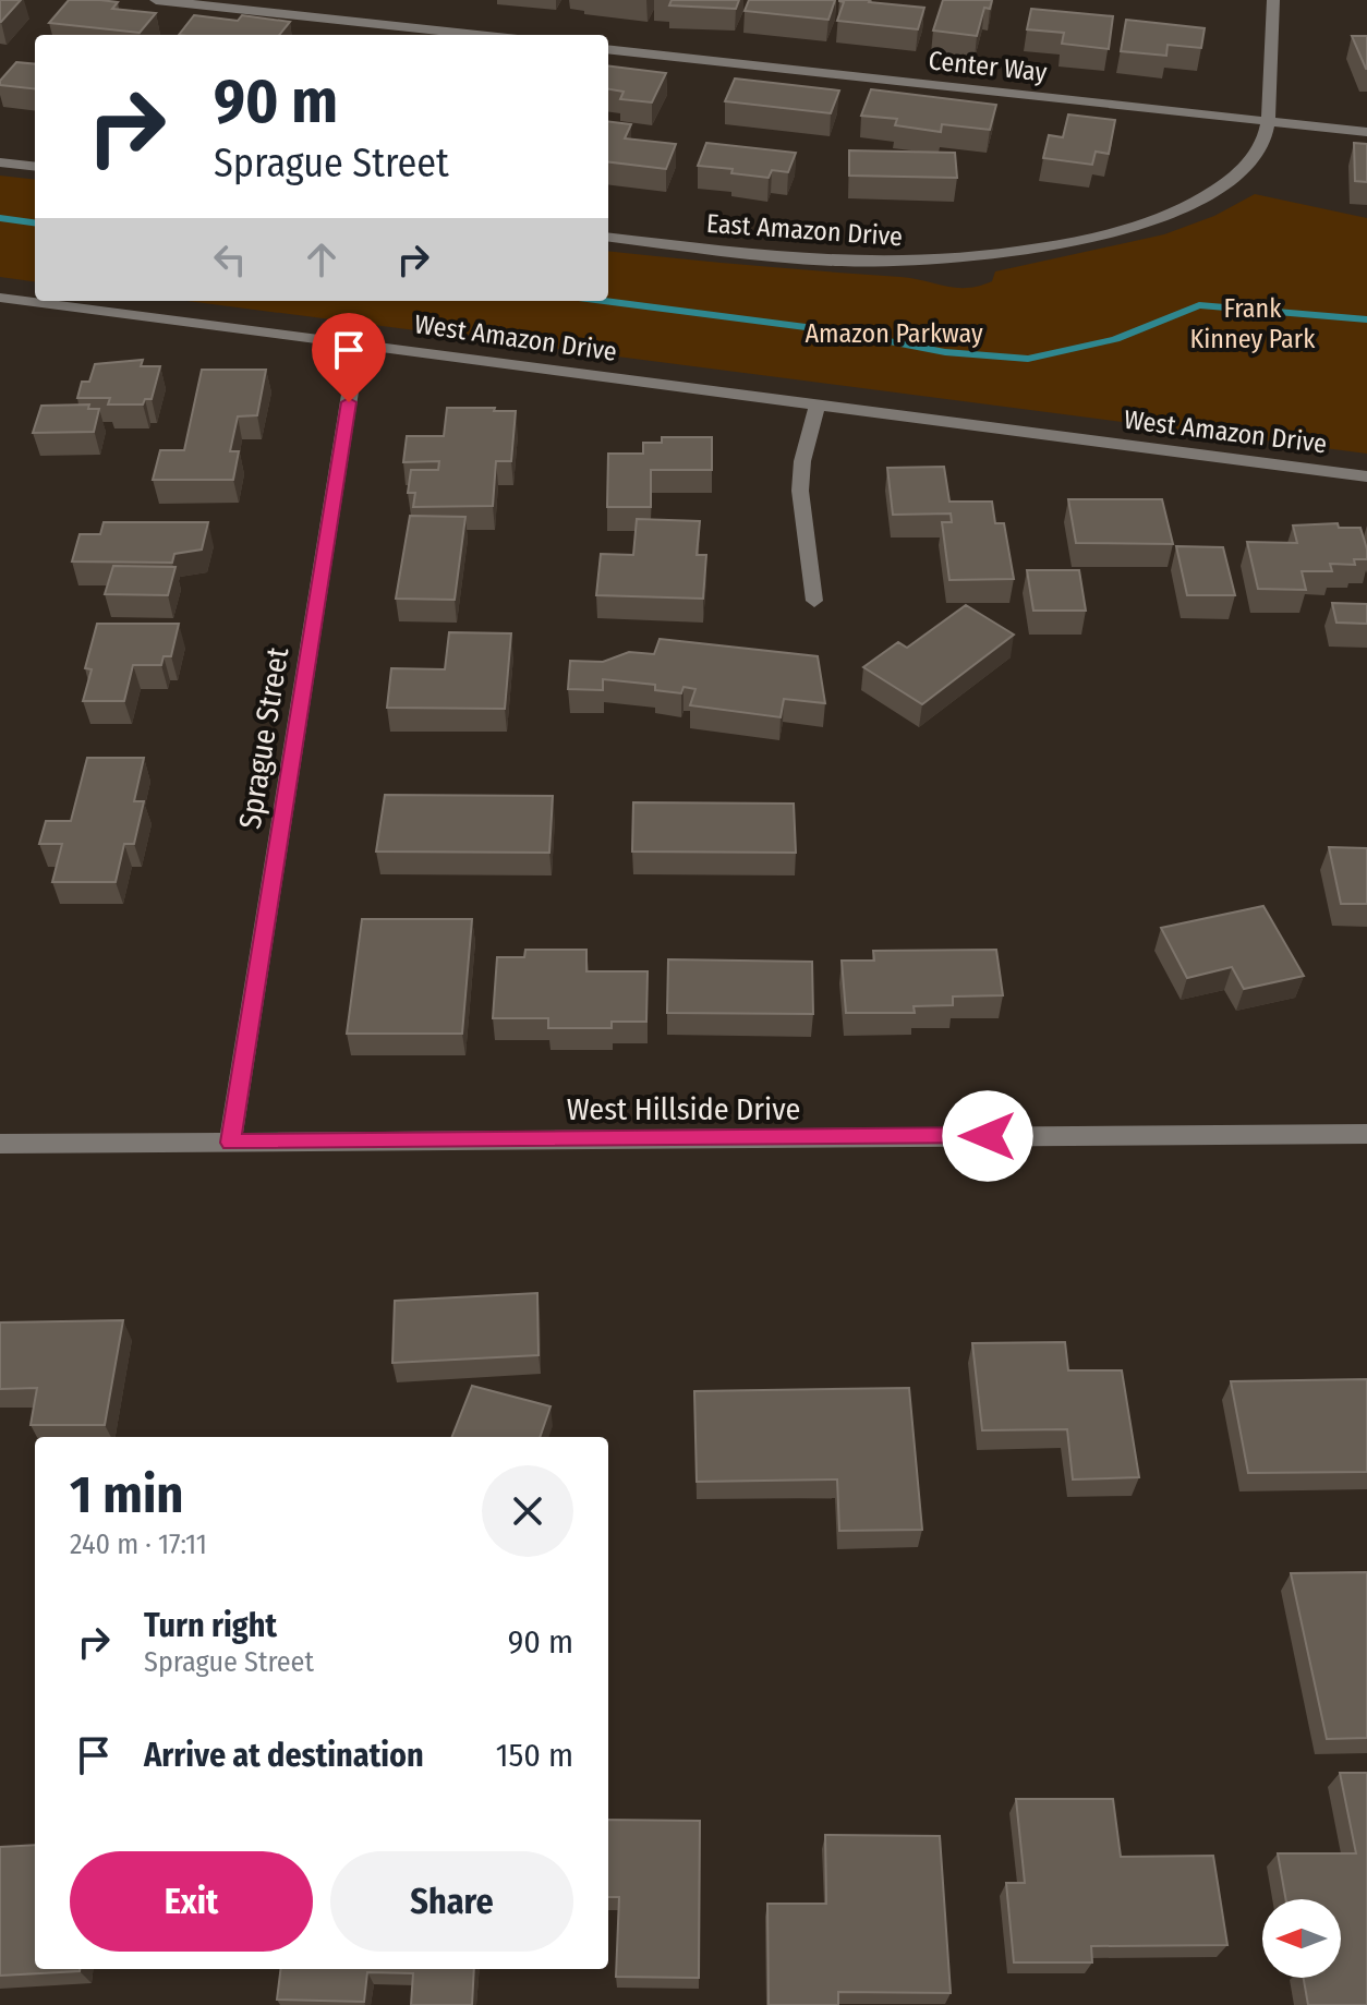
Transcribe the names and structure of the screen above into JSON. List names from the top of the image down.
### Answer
{
  "streets": {
    "street": [
      "Center Way",
      "East Amazon Drive",
      "West Amazon Drive",
      "Sprague Street",
      "West Hillside Drive"
    ]
  },
  "crossings": [
    ["Center Way", "East Amazon Drive"],
    ["West Amazon Drive", "Sprague Street"],
    ["Sprague Street", "West Hillside Drive"]
  ],
  "parks": ["Frank Kinney Park", "Amazon Parkway"],
  "north": "left",
  "page": {
    "turn": ["90 m", "Sprague Street"],
    "heading": ["1 min", "240 m · 17:11"],
    "list": [
      {
        "name": "Turn right",
        "note": "Sprague Street",
        "value": "90 m"
      },
      {
        "name": "Arrive at destination",
        "value": "150 m"
      }
    ],
    "buttons": ["Exit", "Share"]
  }
}
